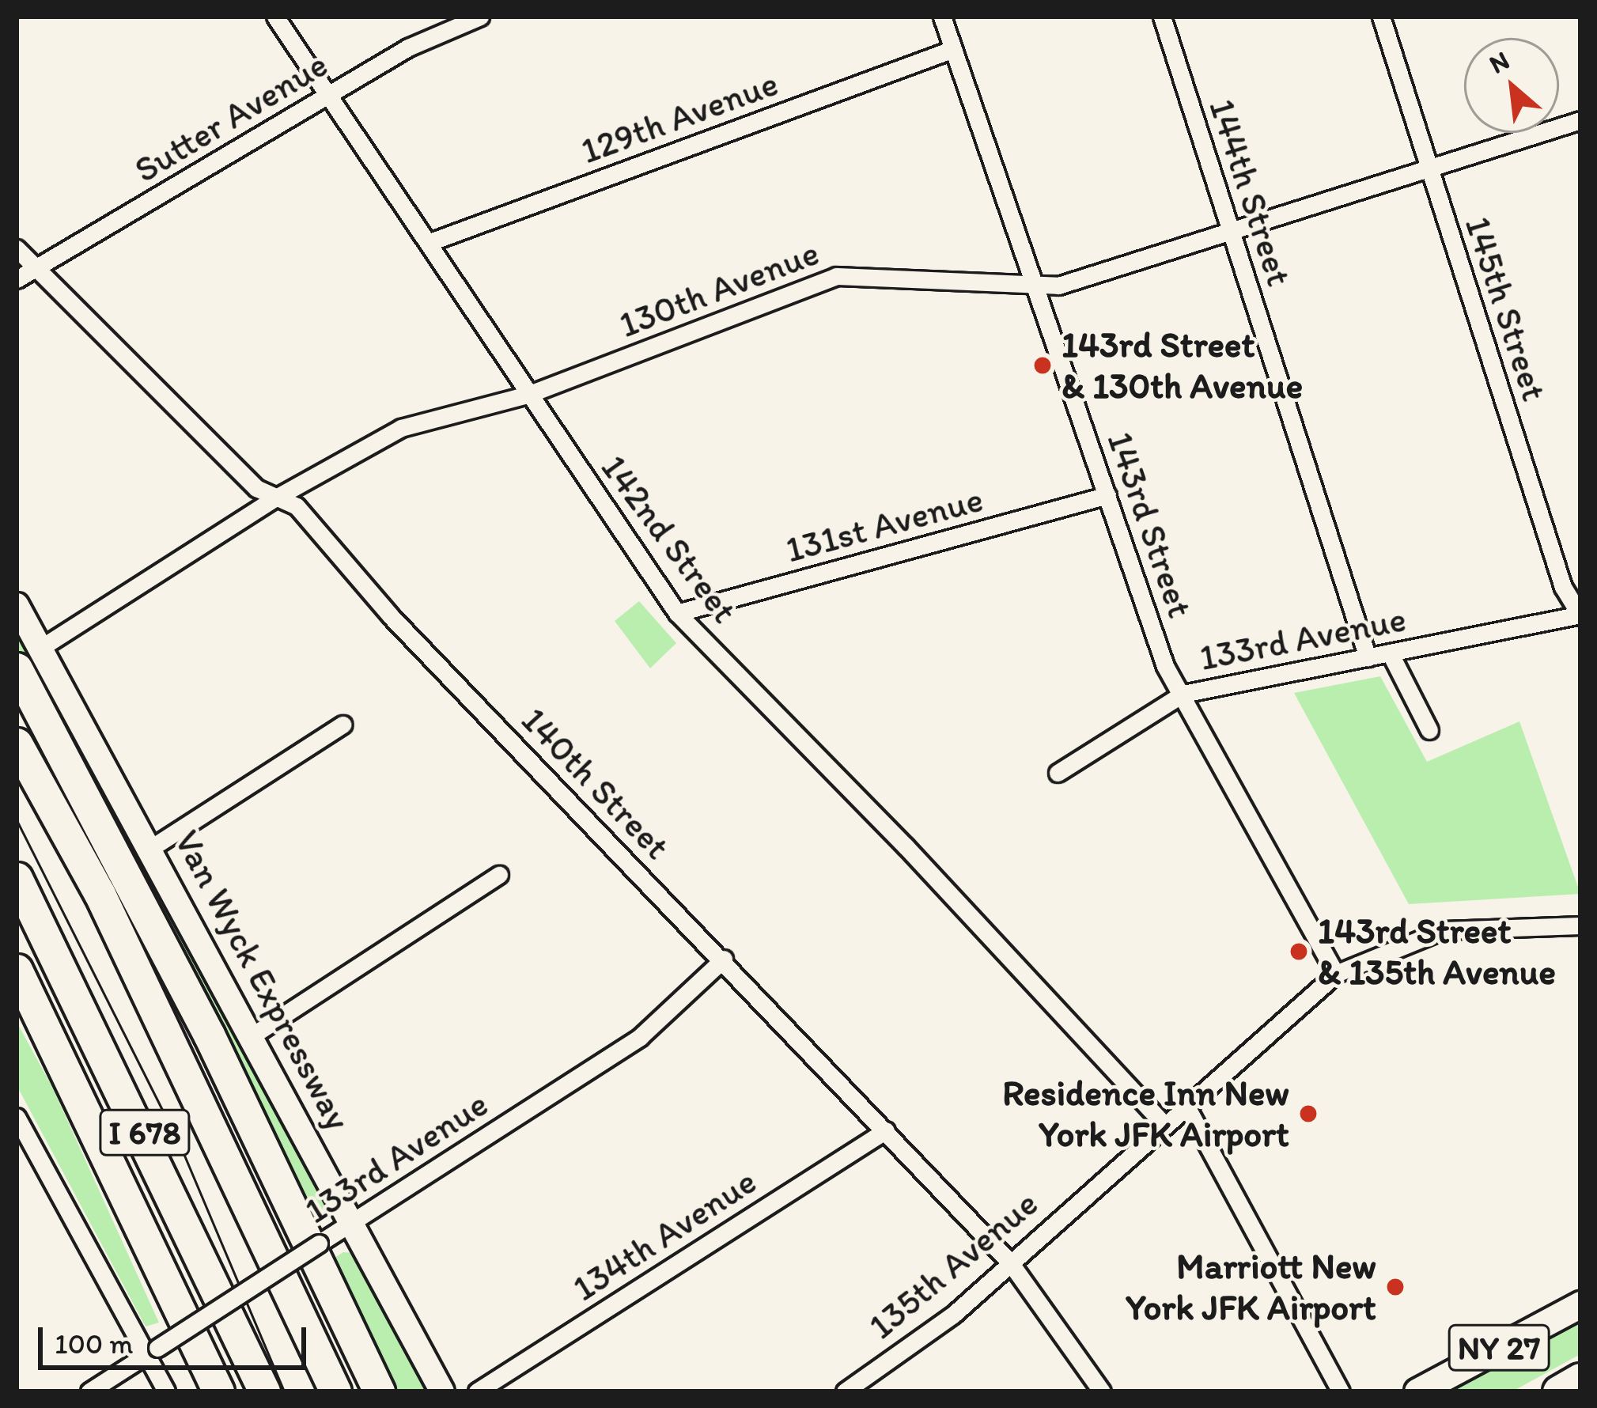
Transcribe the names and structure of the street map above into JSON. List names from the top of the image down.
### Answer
{
  "streets": {
    "highway": ["I 678"],
    "main road": ["Van Wyck Expressway", "NY 27"],
    "street": [
      "Sutter Avenue",
      "129th Avenue",
      "144th Street",
      "130th Avenue",
      "145th Street",
      "131st Avenue",
      "143rd Street",
      "142nd Street",
      "133rd Avenue",
      "140th Street",
      "134th Avenue",
      "135th Avenue"
    ]
  },
  "crossings": [
    ["Sutter Avenue", "142nd Street"],
    ["Sutter Avenue", "140th Street"],
    ["129th Avenue", "143rd Street"],
    ["129th Avenue", "142nd Street"],
    ["144th Street", "130th Avenue"],
    ["144th Street", "133rd Avenue"],
    ["130th Avenue", "145th Street"],
    ["130th Avenue", "143rd Street"],
    ["130th Avenue", "142nd Street"],
    ["130th Avenue", "140th Street"],
    ["130th Avenue", "Van Wyck Expressway"],
    ["145th Street", "133rd Avenue"],
    ["131st Avenue", "143rd Street"],
    ["131st Avenue", "142nd Street"],
    ["143rd Street", "133rd Avenue"],
    ["143rd Street", "135th Avenue"],
    ["142nd Street", "135th Avenue"],
    ["133rd Avenue", "140th Street"],
    ["133rd Avenue", "Van Wyck Expressway"],
    ["140th Street", "134th Avenue"],
    ["140th Street", "135th Avenue"]
  ],
  "places": [
    "143rd Street & 130th Avenue",
    "143rd Street & 135th Avenue",
    "Residence Inn New York JFK Airport",
    "Marriott New York JFK Airport"
  ],
  "scale_bar": "100 m",
  "north": "top left"
}
